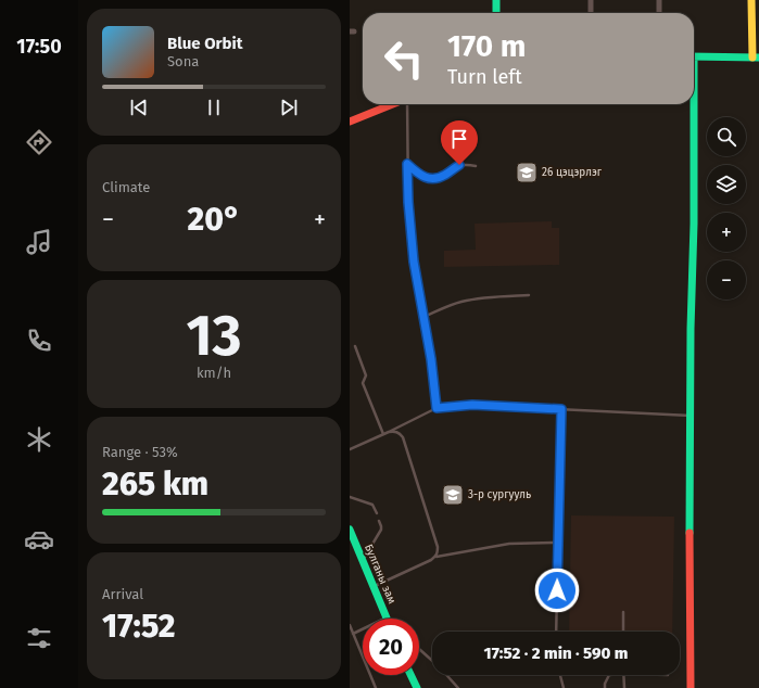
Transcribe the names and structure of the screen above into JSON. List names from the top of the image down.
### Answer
{
  "streets": {
    "main road": ["Булганы зам"]
  },
  "places": {
    "school or university": ["26 цэцэрлэг", "3-р сургууль"]
  },
  "page": {
    "tabs": "17:50",
    "turn": ["170 m", "Turn left"],
    "song": ["Blue Orbit", "Sona"],
    "map_buttons": ["+", "−"],
    "tile": [
      "Climate",
      ["13", "km/h"],
      ["Range · 53%", "265 km"],
      ["Arrival", "17:52"]
    ],
    "heat": ["−", "20°", "+"],
    "limit": "20",
    "trip": "17:52 · 2 min · 590 m"
  }
}
